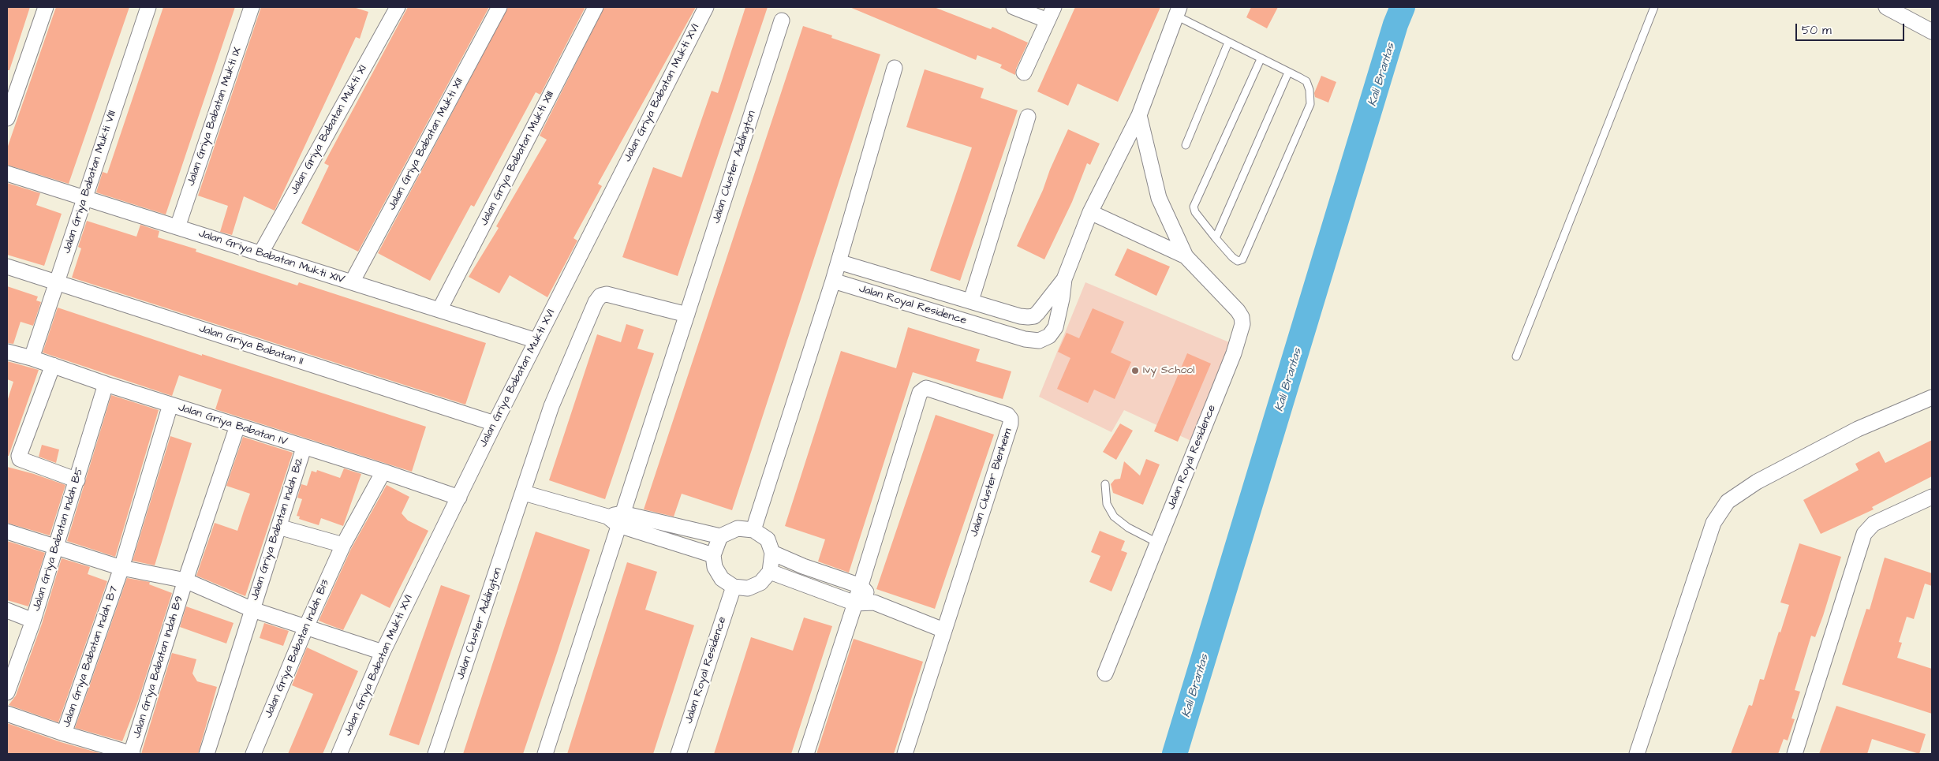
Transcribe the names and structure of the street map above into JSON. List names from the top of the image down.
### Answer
{
  "streets": {
    "street": [
      "Jalan Griya Babatan Mukti XVI",
      "Jalan Griya Babatan Mukti IX",
      "Jalan Griya Babatan Mukti XI",
      "Jalan Griya Babatan Mukti XII",
      "Jalan Griya Babatan Mukti XIII",
      "Jalan Cluster Addington",
      "Jalan Griya Babatan Mukti VIII",
      "Jalan Griya Babatan Mukti XIV",
      "Jalan Royal Residence",
      "Jalan Griya Babatan II",
      "Jalan Griya Babatan IV",
      "Jalan Cluster Blenheim",
      "Jalan Griya Babatan Indah B12",
      "Jalan Griya Babatan Indah B5",
      "Jalan Griya Babatan Indah B13",
      "Jalan Griya Babatan Indah B7",
      "Jalan Griya Babatan Indah B9"
    ]
  },
  "crossings": [
    ["Jalan Griya Babatan Mukti XVI", "Jalan Griya Babatan Mukti XIV"],
    ["Jalan Griya Babatan Mukti XVI", "Jalan Griya Babatan II"],
    ["Jalan Griya Babatan Mukti XVI", "Jalan Griya Babatan IV"],
    ["Jalan Griya Babatan Mukti XVI", "Jalan Griya Babatan Indah B12"],
    ["Jalan Griya Babatan Mukti IX", "Jalan Griya Babatan Mukti XIV"],
    ["Jalan Griya Babatan Mukti XI", "Jalan Griya Babatan Mukti XIV"],
    ["Jalan Griya Babatan Mukti XII", "Jalan Griya Babatan Mukti XIV"],
    ["Jalan Griya Babatan Mukti XIII", "Jalan Griya Babatan Mukti XIV"],
    ["Jalan Griya Babatan Mukti VIII", "Jalan Griya Babatan Mukti XIV"],
    ["Jalan Griya Babatan Mukti VIII", "Jalan Griya Babatan II"],
    ["Jalan Griya Babatan Mukti VIII", "Jalan Griya Babatan IV"],
    ["Jalan Griya Babatan IV", "Jalan Griya Babatan Indah B12"],
    ["Jalan Griya Babatan IV", "Jalan Griya Babatan Indah B5"],
    ["Jalan Griya Babatan IV", "Jalan Griya Babatan Indah B13"],
    ["Jalan Griya Babatan IV", "Jalan Griya Babatan Indah B7"],
    ["Jalan Griya Babatan IV", "Jalan Griya Babatan Indah B9"],
    ["Jalan Griya Babatan Indah B12", "Jalan Griya Babatan Indah B5"],
    ["Jalan Griya Babatan Indah B12", "Jalan Griya Babatan Indah B13"],
    ["Jalan Griya Babatan Indah B12", "Jalan Griya Babatan Indah B7"],
    ["Jalan Griya Babatan Indah B12", "Jalan Griya Babatan Indah B9"],
    ["Jalan Griya Babatan Indah B7", "Jalan Griya Babatan Indah B9"]
  ],
  "water": ["Kali Brantas"],
  "places": ["Ivy School"],
  "scale_bar": "50 m"
}
